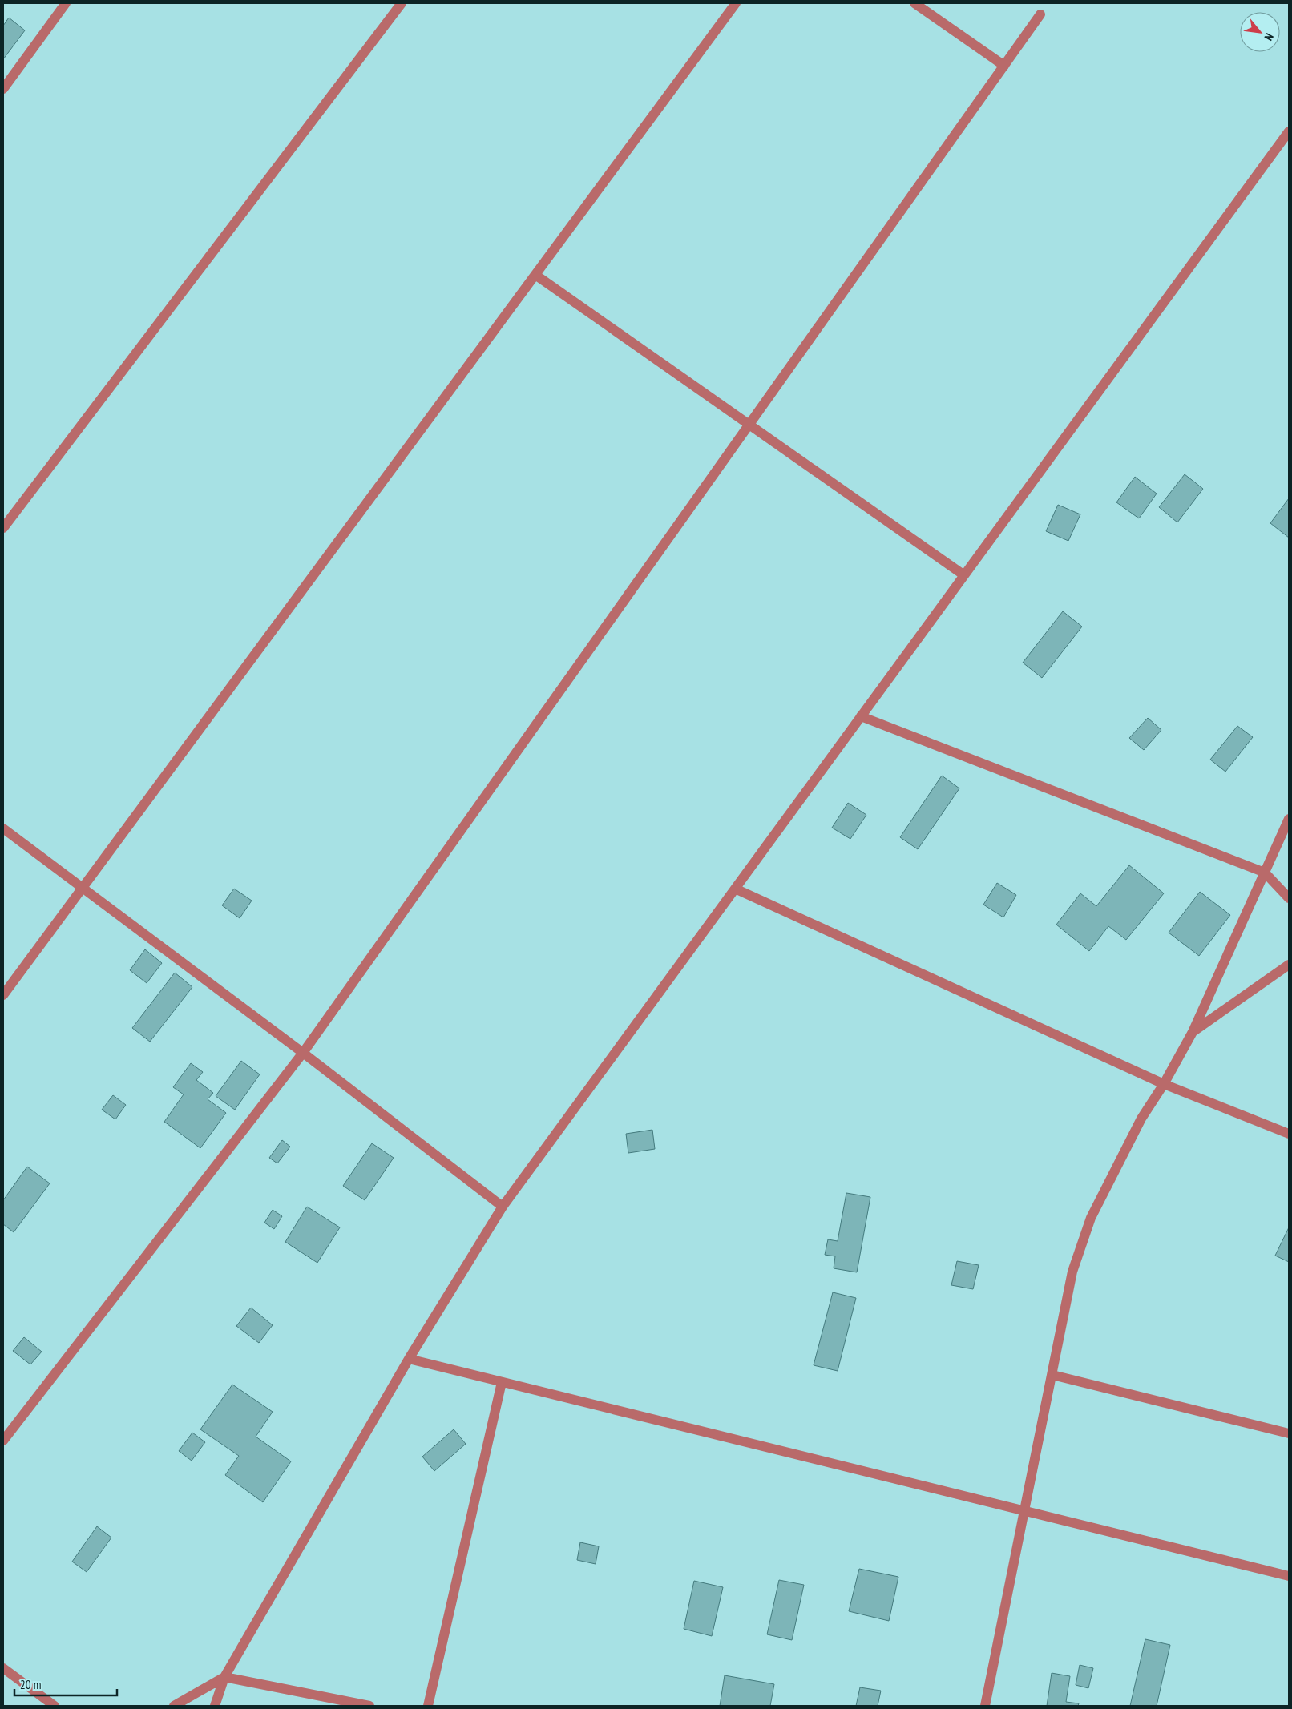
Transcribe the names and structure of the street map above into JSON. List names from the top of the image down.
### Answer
{
  "scale_bar": "20 m",
  "north": "bottom right"
}
